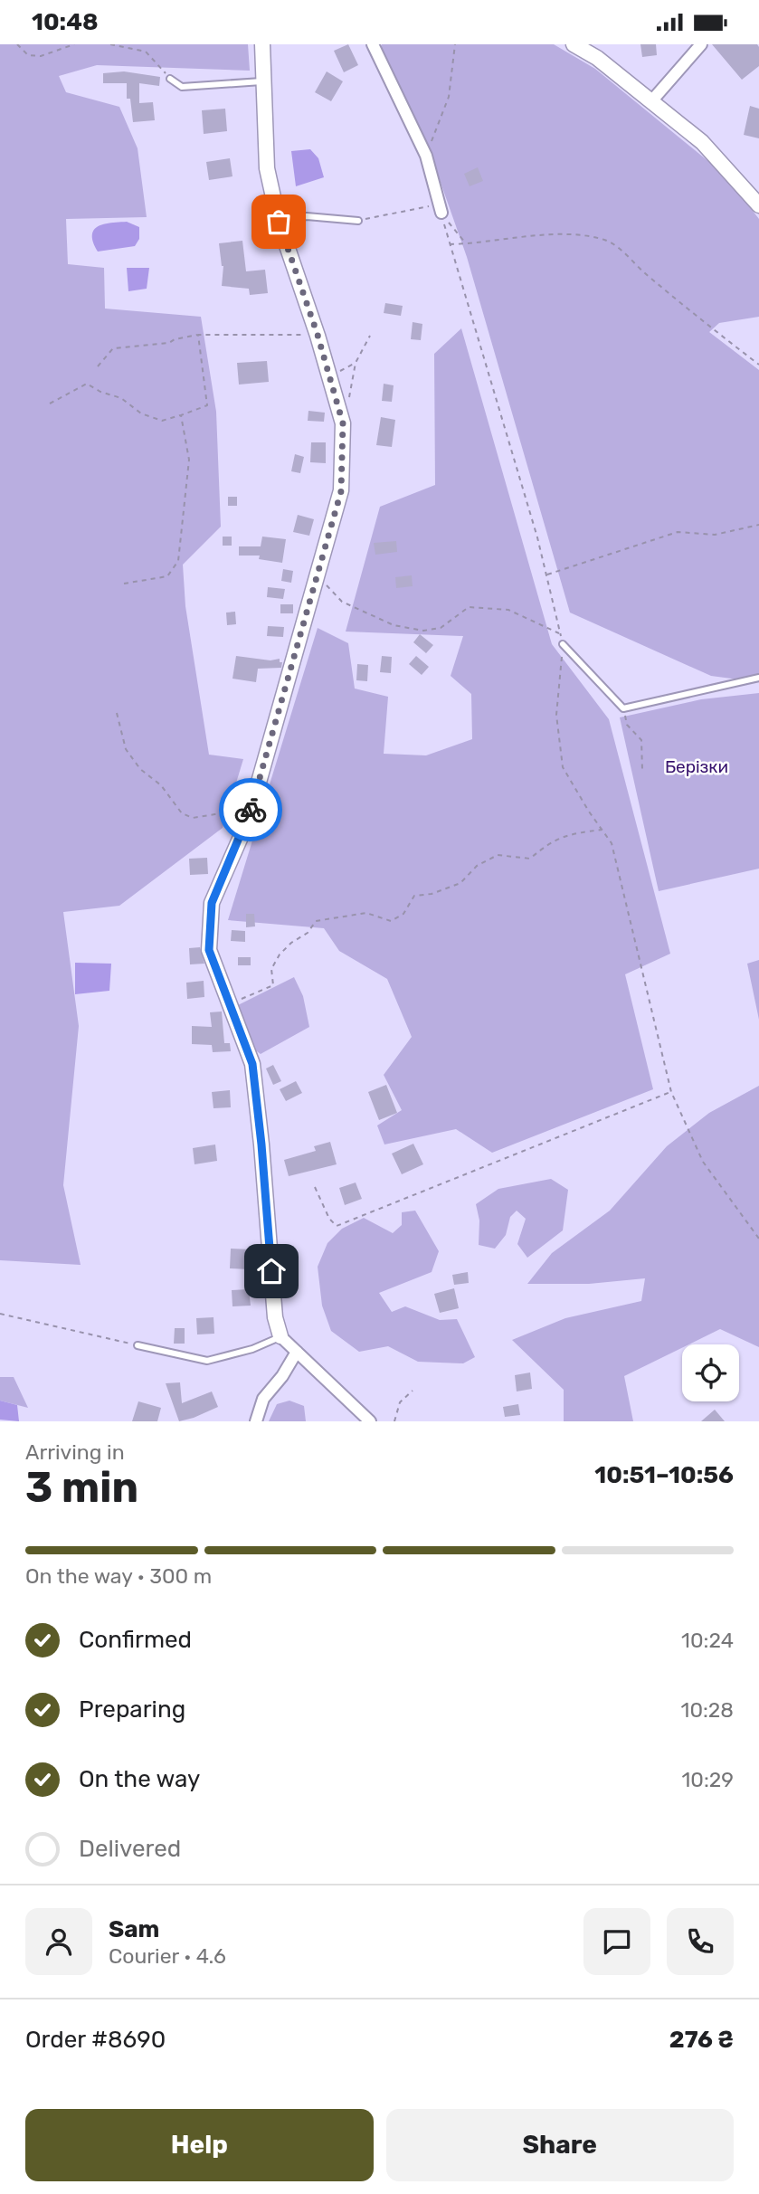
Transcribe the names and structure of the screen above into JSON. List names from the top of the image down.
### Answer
{
  "parks": ["Берізки"],
  "page": {
    "status": "10:48",
    "heading": ["3 min", "Arriving in", "10:51–10:56"],
    "panel": [
      "Sam",
      "Courier · 4.6",
      "Order #8690",
      "276 ₴"
    ],
    "bar": "On the way · 300 m",
    "list": [
      ["Confirmed", "10:24"],
      ["Preparing", "10:28"],
      ["On the way", "10:29"],
      "Delivered"
    ],
    "buttons": ["Help", "Share"]
  }
}
